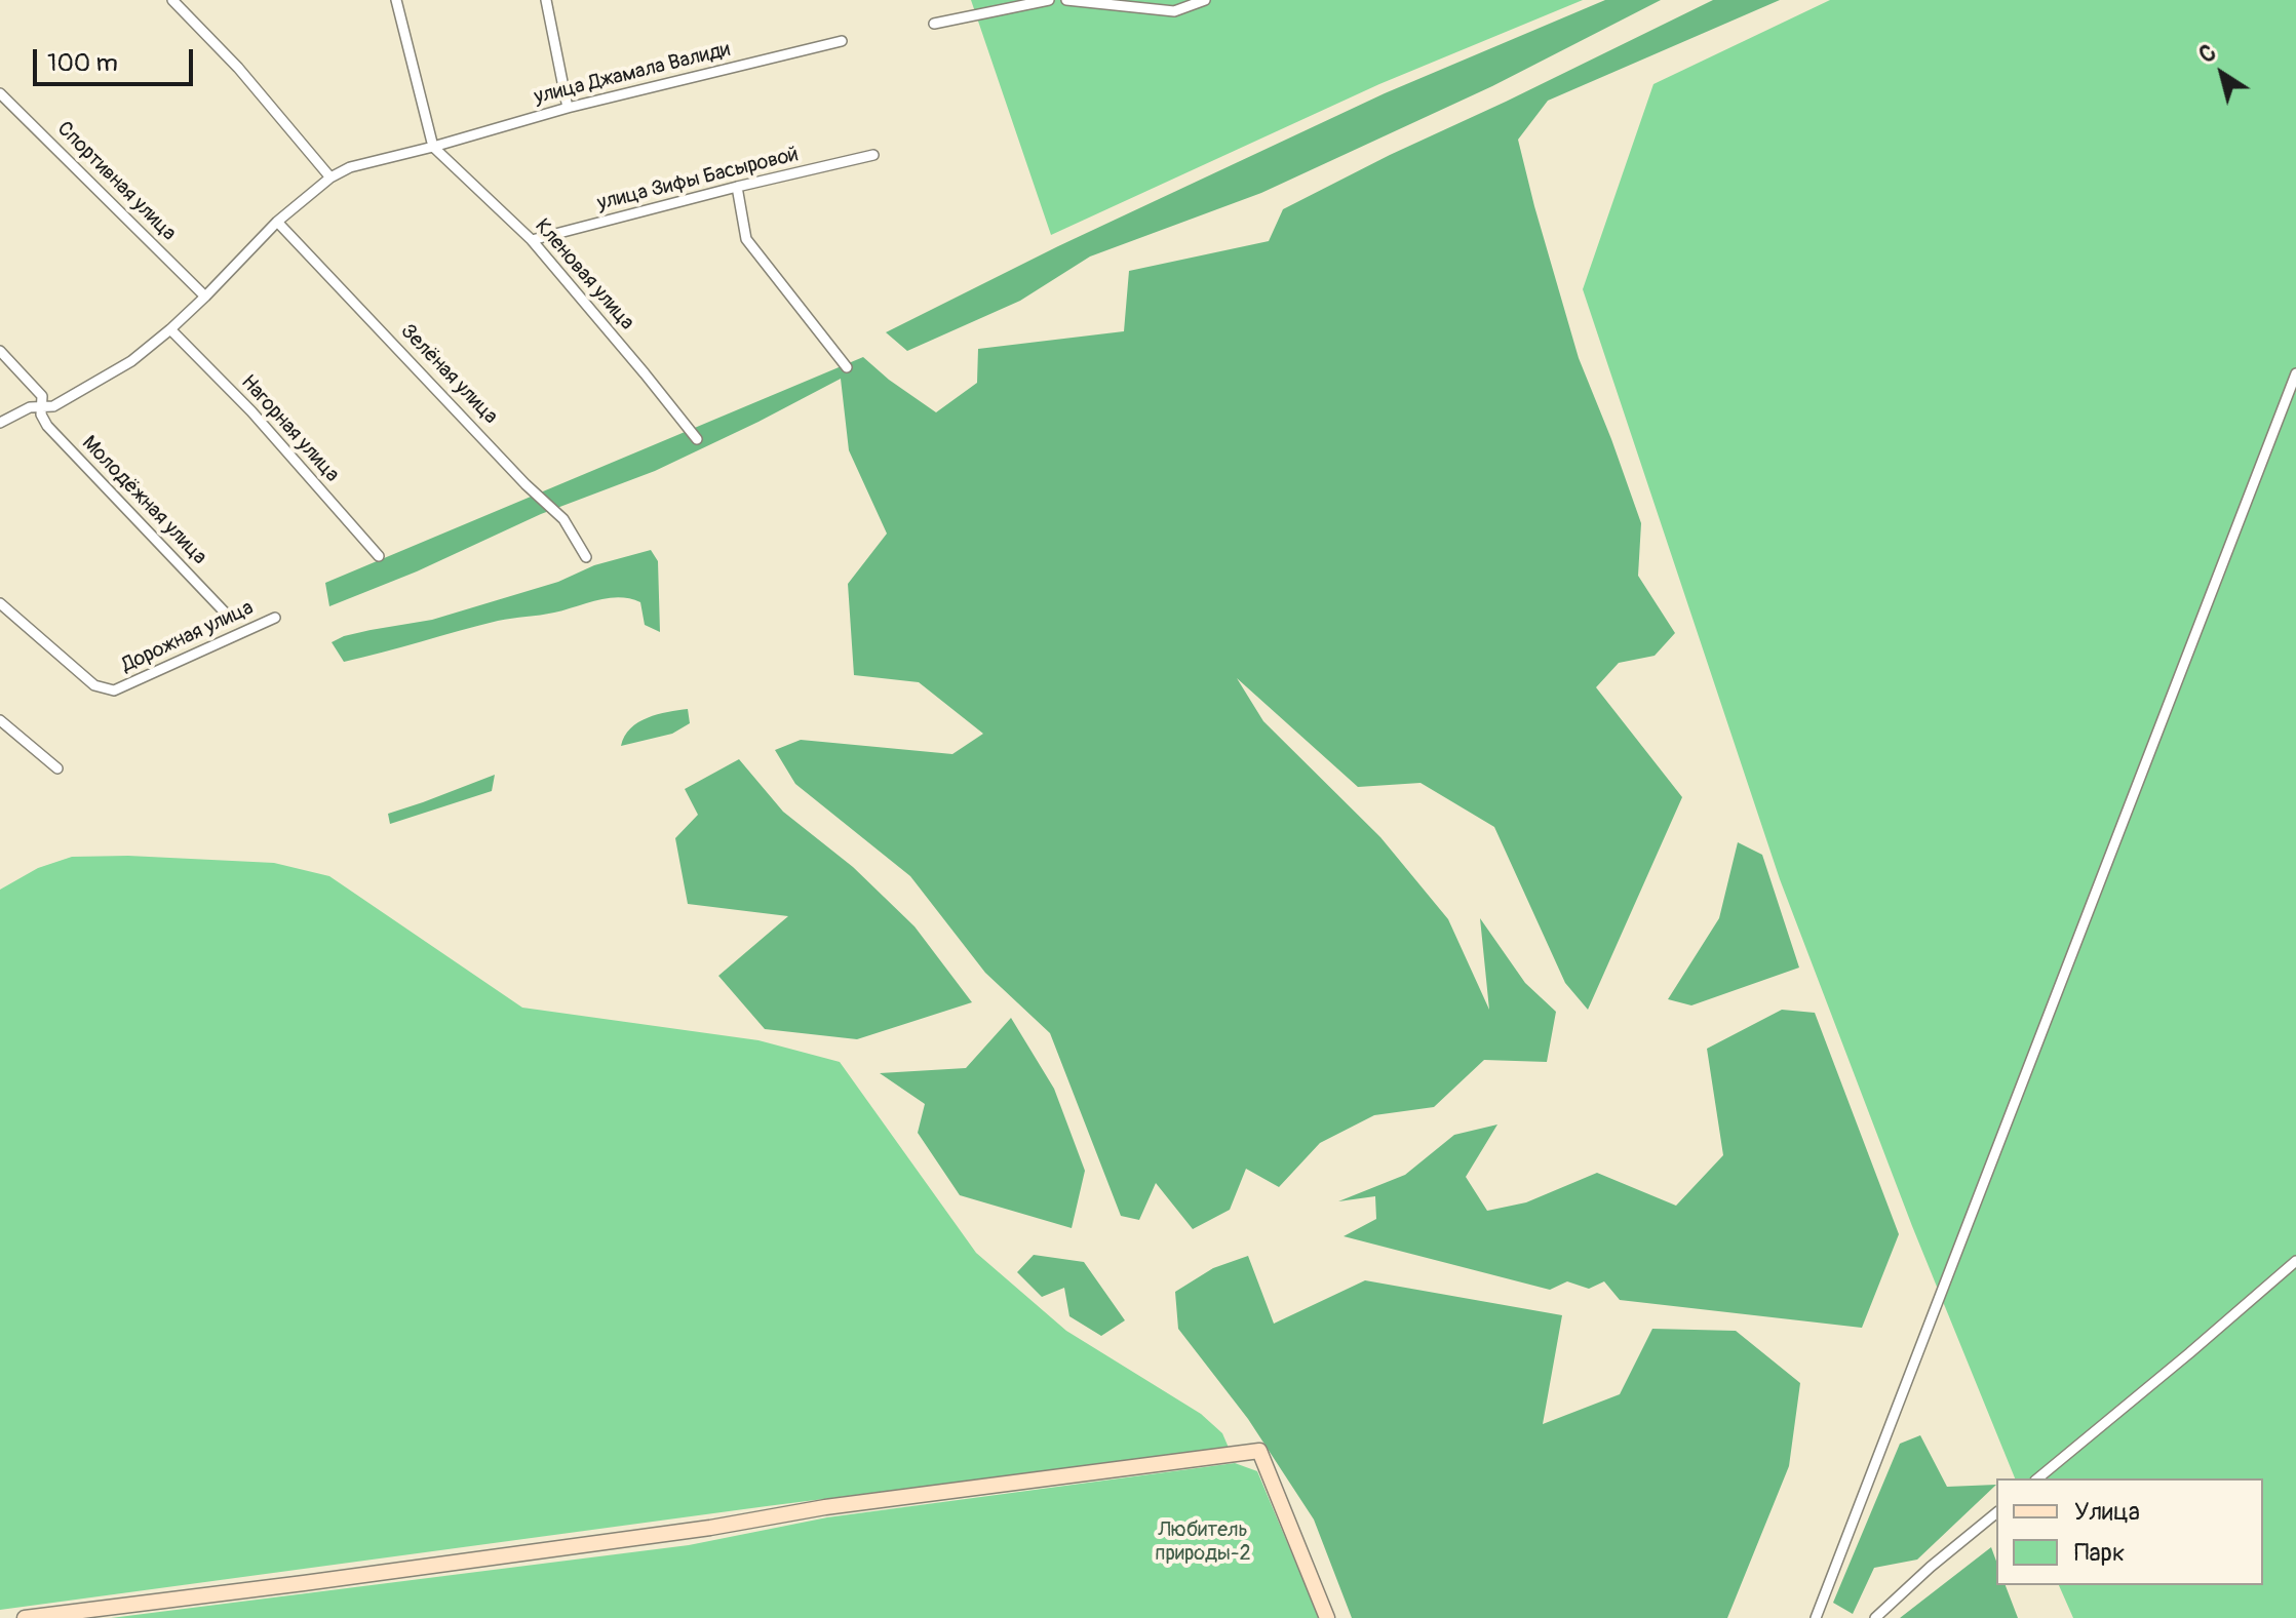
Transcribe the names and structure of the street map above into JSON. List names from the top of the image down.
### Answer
{
  "streets": {
    "street": [
      "улица Джамала Валиди",
      "улица Зифы Басыровой",
      "Спортивная улица",
      "Кленовая улица",
      "Зелёная улица",
      "Нагорная улица",
      "Молодёжная улица",
      "Дорожная улица"
    ]
  },
  "crossings": [
    ["улица Джамала Валиди", "Спортивная улица"],
    ["улица Джамала Валиди", "Кленовая улица"],
    ["улица Джамала Валиди", "Зелёная улица"],
    ["улица Джамала Валиди", "Нагорная улица"],
    ["улица Джамала Валиди", "Молодёжная улица"],
    ["улица Зифы Басыровой", "Кленовая улица"]
  ],
  "parks": ["Любитель природы-2"],
  "legend": ["Улица", "Парк"],
  "scale_bar": "100 m",
  "north": "top left"
}
